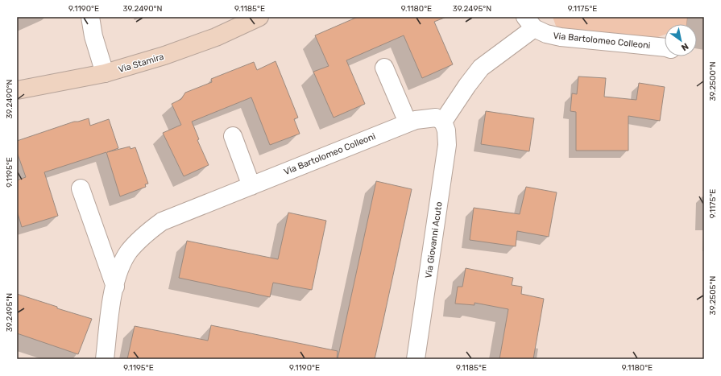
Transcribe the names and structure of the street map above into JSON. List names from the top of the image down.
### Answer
{
  "streets": {
    "street": ["Via Bartolomeo Colleoni", "Via Stamira", "Via Giovanni Acuto"]
  },
  "crossings": [
    ["Via Bartolomeo Colleoni", "Via Giovanni Acuto"]
  ],
  "north": "bottom right",
  "coordinates": [
    "9.1190°E",
    "39.2490°N",
    "9.1185°E",
    "9.1180°E",
    "39.2495°N",
    "9.1175°E",
    "39.2500°N",
    "9.1195°E",
    "39.2505°N"
  ]
}
